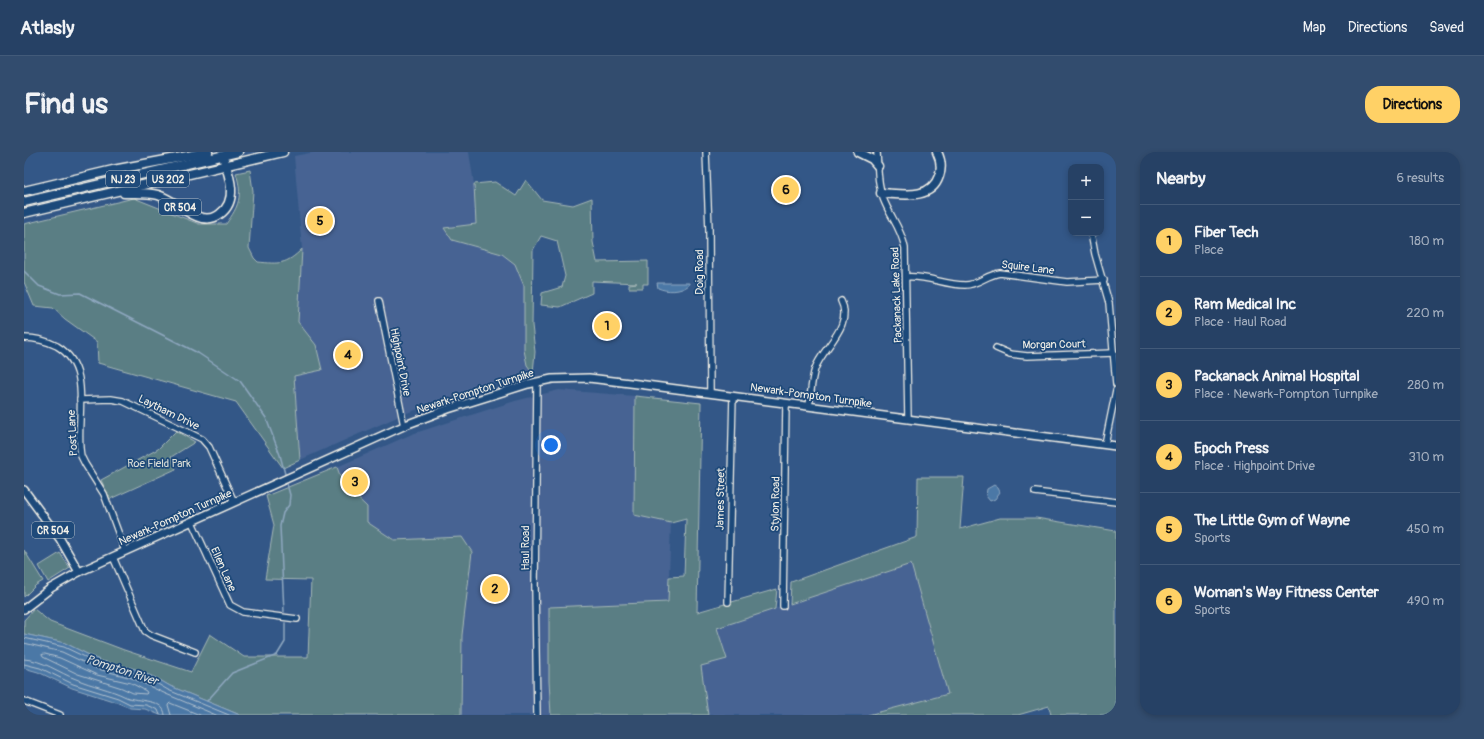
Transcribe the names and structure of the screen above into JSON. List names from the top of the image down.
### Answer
{
  "streets": {
    "highway": ["NJ 23", "US 202", "CR 504"],
    "main road": ["Newark-Pompton Turnpike"],
    "street": [
      "Squire Lane",
      "Doig Road",
      "Packanack Lake Road",
      "Morgan Court",
      "Highpoint Drive",
      "Laytham Drive",
      "Post Lane",
      "James Street",
      "Stylon Road",
      "Haul Road",
      "Ellen Lane"
    ]
  },
  "crossings": [
    ["NJ 23", "CR 504"],
    ["US 202", "CR 504"],
    ["CR 504", "Newark-Pompton Turnpike"],
    ["Squire Lane", "Packanack Lake Road"],
    ["Doig Road", "Newark-Pompton Turnpike"],
    ["Packanack Lake Road", "Newark-Pompton Turnpike"],
    ["Highpoint Drive", "Newark-Pompton Turnpike"],
    ["Newark-Pompton Turnpike", "Laytham Drive"],
    ["Newark-Pompton Turnpike", "Post Lane"],
    ["Newark-Pompton Turnpike", "James Street"],
    ["Newark-Pompton Turnpike", "Stylon Road"],
    ["Newark-Pompton Turnpike", "Haul Road"],
    ["Newark-Pompton Turnpike", "Ellen Lane"],
    ["Laytham Drive", "Post Lane"]
  ],
  "water": ["Pompton River"],
  "parks": ["Roe Field Park"],
  "page": {
    "header": "Atlasly",
    "nav": ["Map", "Directions", "Saved"],
    "buttons": "Directions",
    "title": "Find us",
    "heading": ["Nearby", "6 results"],
    "map_buttons": ["+", "−"],
    "pins": [
      "6",
      "5",
      "1",
      "4",
      "3",
      "2"
    ],
    "list": [
      {
        "mark": "1",
        "name": "Fiber Tech",
        "note": "Place",
        "value": "180 m"
      },
      {
        "mark": "2",
        "name": "Ram Medical Inc",
        "note": "Place · Haul Road",
        "value": "220 m"
      },
      {
        "mark": "3",
        "name": "Packanack Animal Hospital",
        "note": "Place · Newark-Pompton Turnpike",
        "value": "280 m"
      },
      {
        "mark": "4",
        "name": "Epoch Press",
        "note": "Place · Highpoint Drive",
        "value": "310 m"
      },
      {
        "mark": "5",
        "name": "The Little Gym of Wayne",
        "note": "Sports",
        "value": "450 m"
      },
      {
        "mark": "6",
        "name": "Woman's Way Fitness Center",
        "note": "Sports",
        "value": "490 m"
      }
    ]
  }
}
